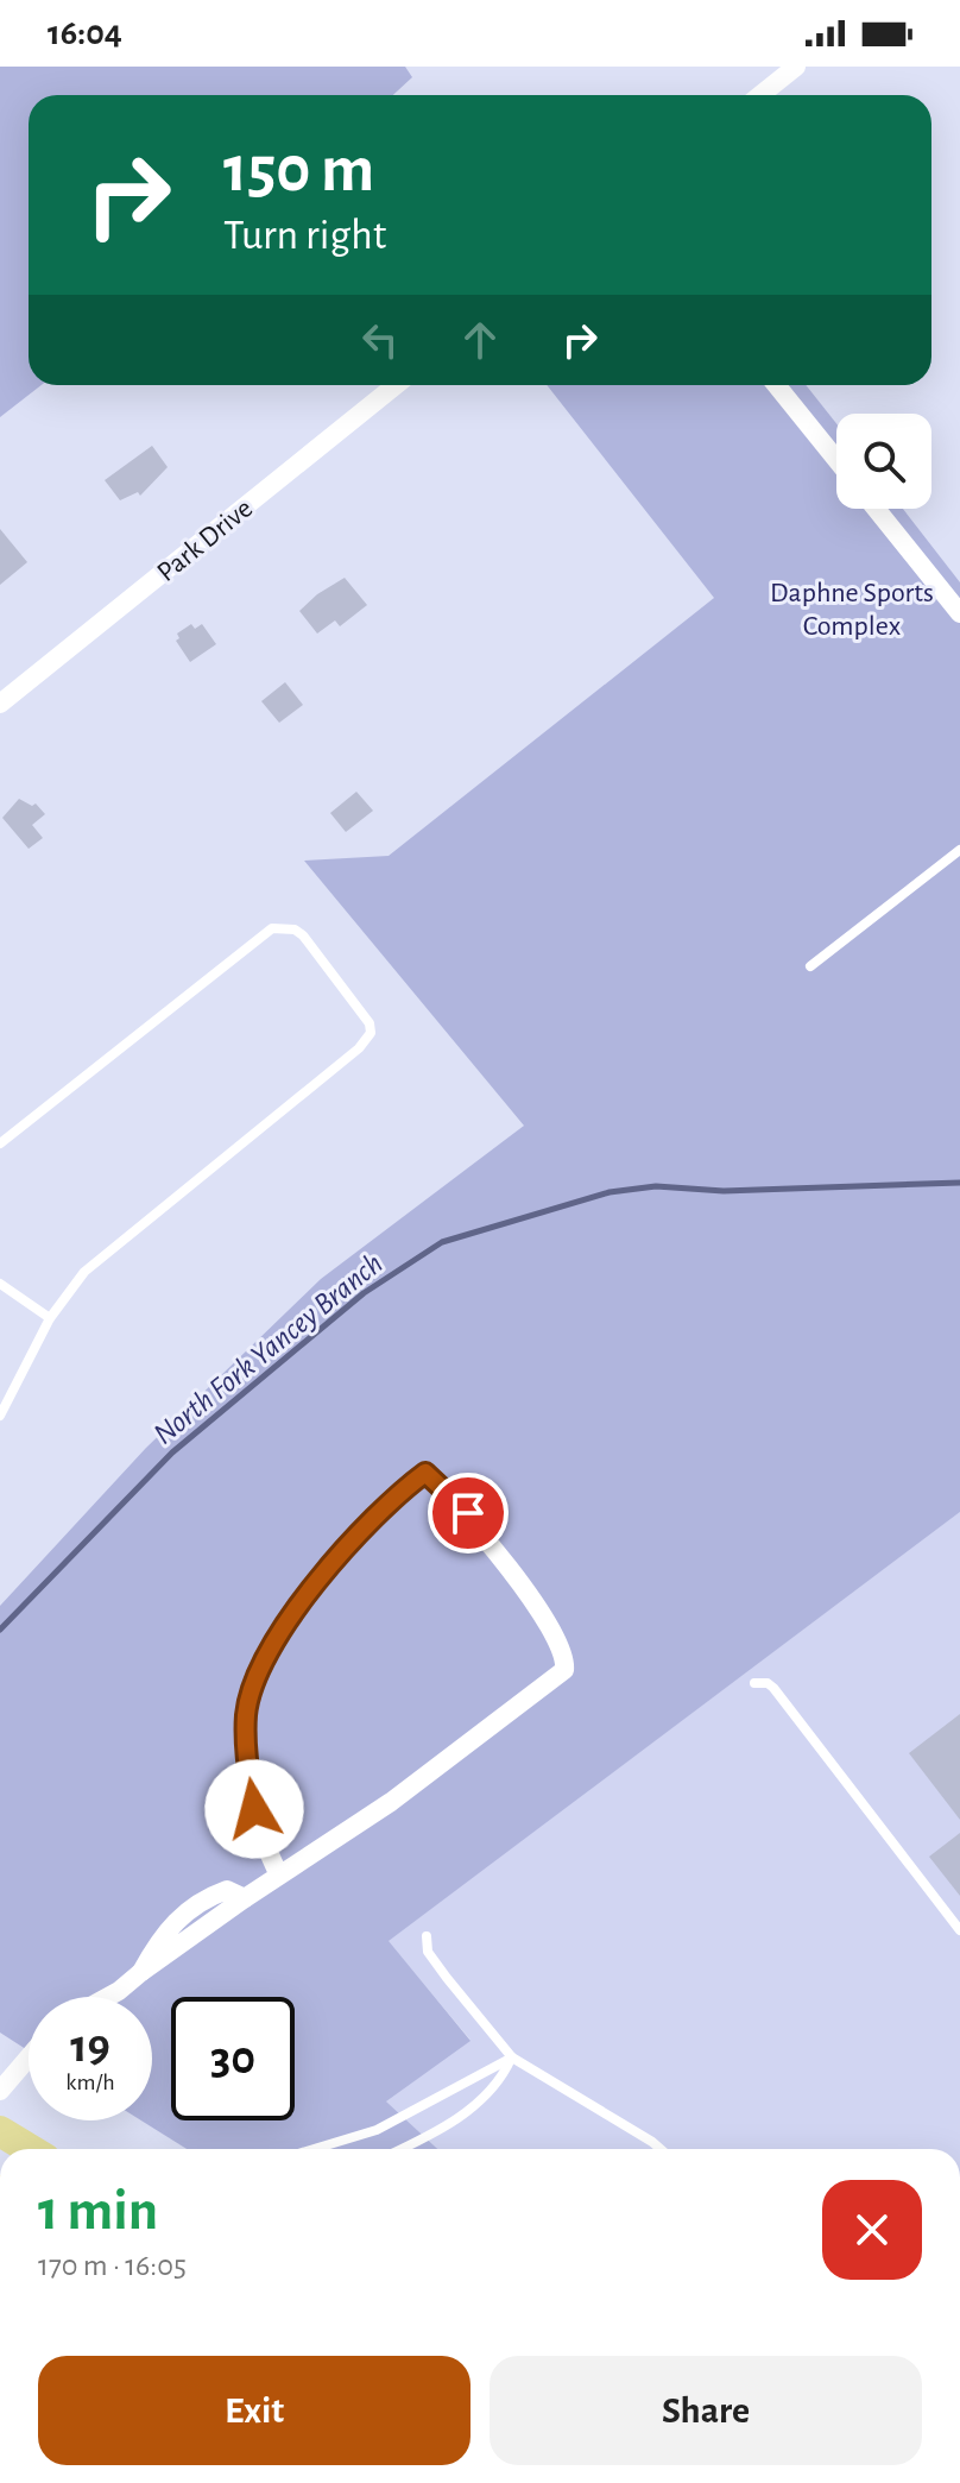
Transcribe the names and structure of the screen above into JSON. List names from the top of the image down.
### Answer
{
  "streets": {
    "street": ["Park Drive"]
  },
  "water": ["North Fork Yancey Branch"],
  "parks": ["Daphne Sports Complex"],
  "page": {
    "status": "16:04",
    "turn": ["150 m", "Turn right"],
    "speed": "19 km/h",
    "limit": "30",
    "heading": ["1 min", "170 m · 16:05"],
    "buttons": ["Exit", "Share"]
  }
}
